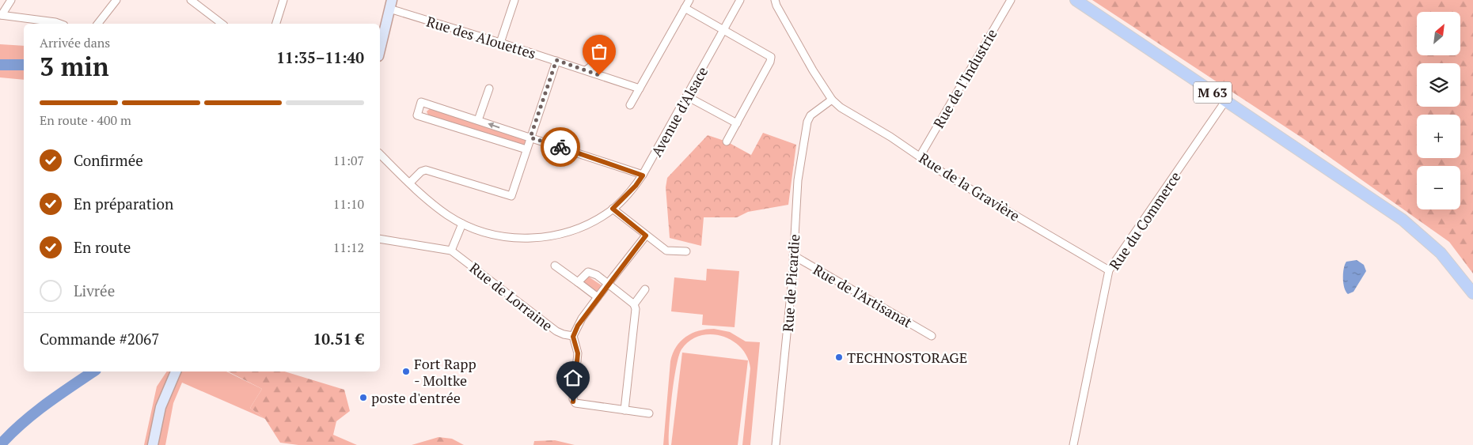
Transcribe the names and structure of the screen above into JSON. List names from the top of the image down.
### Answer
{
  "streets": {
    "main road": ["M 63"],
    "street": [
      "Rue des Alouettes",
      "Rue de l'Industrie",
      "Avenue d'Alsace",
      "Rue de la Gravière",
      "Rue du Commerce",
      "Rue de Picardie",
      "Rue de l'Artisanat",
      "Rue de Lorraine"
    ]
  },
  "crossings": [
    ["Rue de l'Industrie", "Rue de la Gravière"],
    ["M 63", "Rue du Commerce"],
    ["Rue de la Gravière", "Rue du Commerce"],
    ["Rue de la Gravière", "Rue de Picardie"],
    ["Rue de Picardie", "Rue de l'Artisanat"]
  ],
  "places": ["TECHNOSTORAGE", "Fort Rapp - Moltke", "poste d'entrée"],
  "north": "top right",
  "page": {
    "map_buttons": ["+", "−"],
    "heading": ["3 min", "Arrivée dans", "11:35–11:40"],
    "panel": ["Commande #2067", "10.51 €"],
    "bar": "En route · 400 m",
    "list": [
      ["Confirmée", "11:07"],
      ["En préparation", "11:10"],
      ["En route", "11:12"],
      "Livrée"
    ]
  }
}
